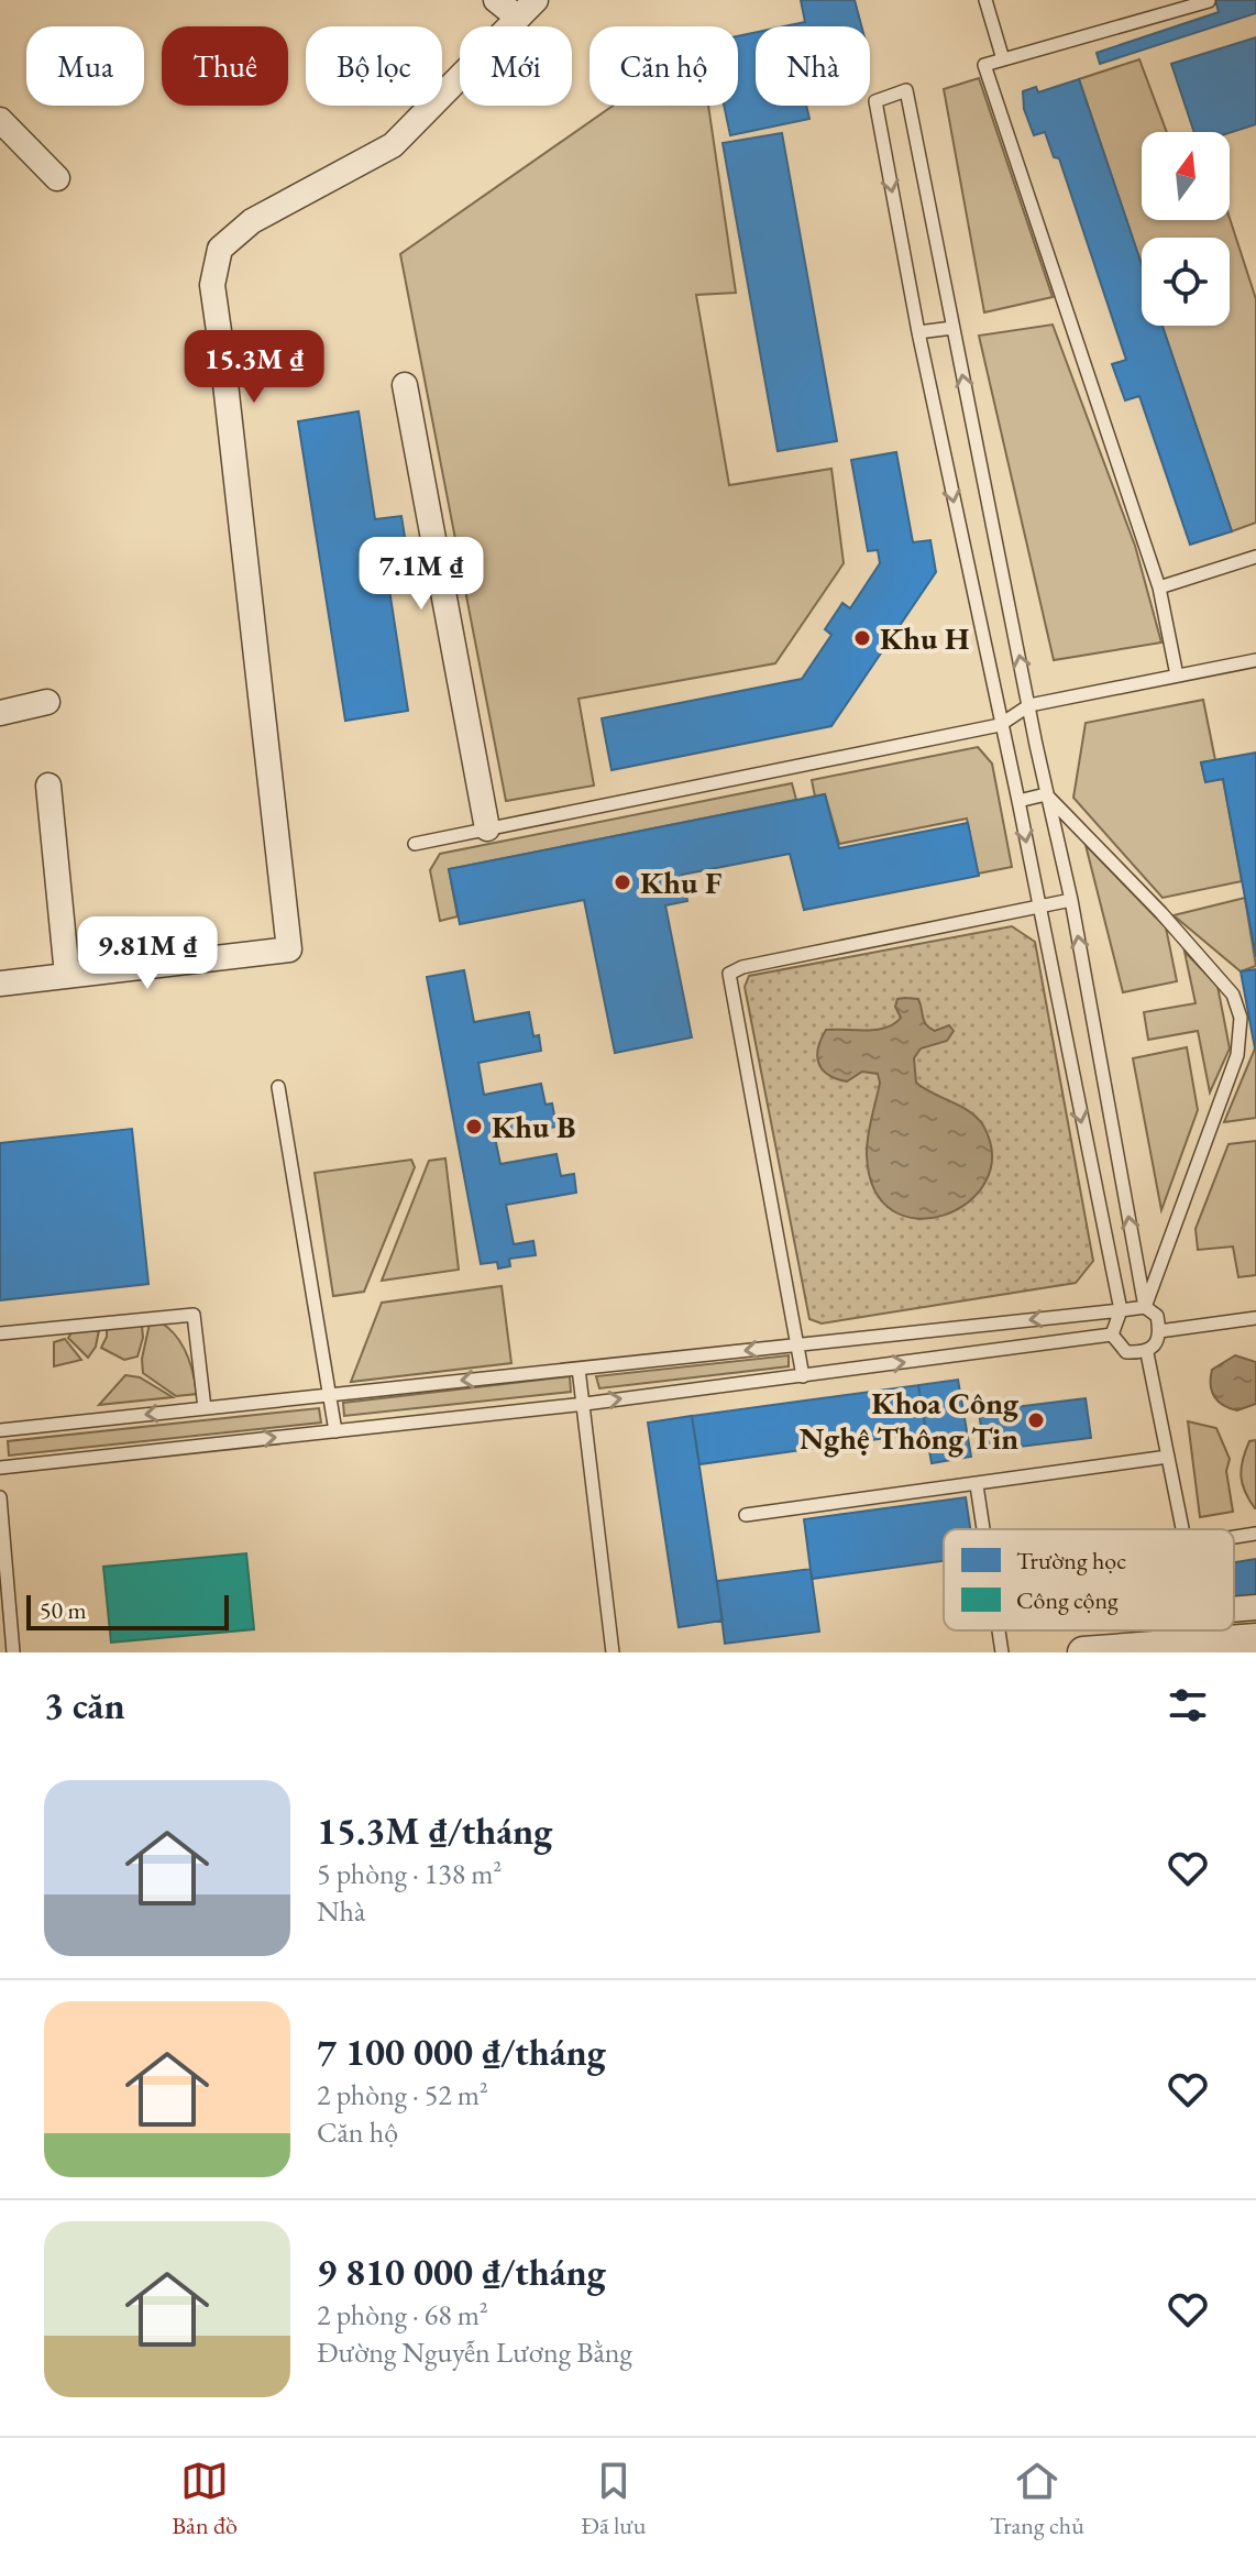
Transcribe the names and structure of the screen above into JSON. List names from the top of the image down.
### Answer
{
  "places": [
    "Khu H",
    "Khu F",
    "Khu B",
    "Khoa Công Nghệ Thông Tin"
  ],
  "legend": ["Trường học", "Công cộng"],
  "scale_bar": "50 m",
  "north": "top",
  "page": {
    "chip": [
      "Mua",
      "Thuê",
      "Bộ lọc",
      "Mới",
      "Căn hộ",
      "Nhà"
    ],
    "price": ["15.3M ₫", "7.1M ₫", "9.81M ₫"],
    "scale": "50 m",
    "heading": "3 căn",
    "list": [
      {
        "name": "15.3M ₫/tháng",
        "note": "5 phòng · 138 m² · Nhà"
      },
      {
        "name": "7 100 000 ₫/tháng",
        "note": "2 phòng · 52 m² · Căn hộ"
      },
      {
        "name": "9 810 000 ₫/tháng",
        "note": "2 phòng · 68 m² · Đường Nguyễn Lương Bằng"
      }
    ],
    "tabs": ["Bản đồ", "Đã lưu", "Trang chủ"]
  }
}
